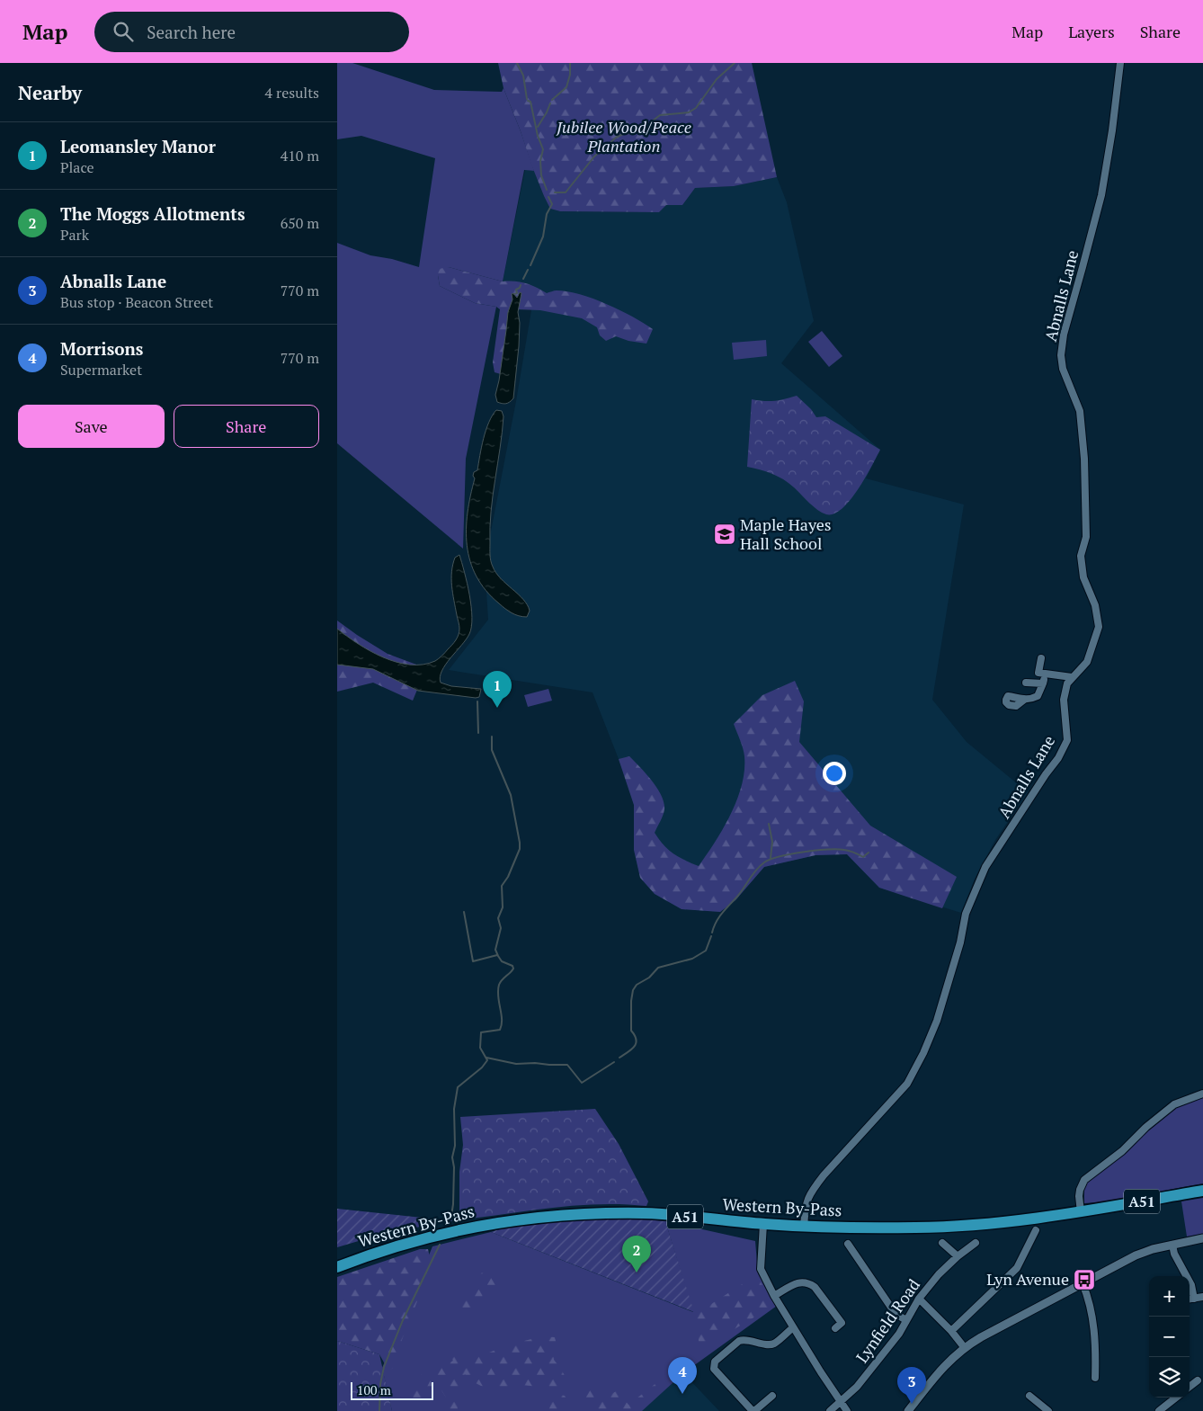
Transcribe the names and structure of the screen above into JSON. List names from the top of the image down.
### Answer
{
  "streets": {
    "highway": ["A51", "Western By-Pass"],
    "street": ["Abnalls Lane", "Lynfield Road"]
  },
  "crossings": [
    ["Abnalls Lane", "Western By-Pass"]
  ],
  "parks": ["Jubilee Wood/Peace Plantation"],
  "places": {
    "school or university": ["Maple Hayes Hall School"],
    "bus stop": ["Lyn Avenue"]
  },
  "scale_bar": "100 m",
  "page": {
    "header": "Map",
    "search": "Search here",
    "nav": ["Map", "Layers", "Share"],
    "heading": ["Nearby", "4 results"],
    "list": [
      {
        "mark": "1",
        "name": "Leomansley Manor",
        "note": "Place",
        "value": "410 m"
      },
      {
        "mark": "2",
        "name": "The Moggs Allotments",
        "note": "Park",
        "value": "650 m"
      },
      {
        "mark": "3",
        "name": "Abnalls Lane",
        "note": "Bus stop · Beacon Street",
        "value": "770 m"
      },
      {
        "mark": "4",
        "name": "Morrisons",
        "note": "Supermarket",
        "value": "770 m"
      }
    ],
    "buttons": ["Save", "Share"],
    "pins": [
      "1",
      "2",
      "4",
      "3"
    ],
    "map_buttons": ["+", "−"],
    "scale": "100 m"
  }
}
